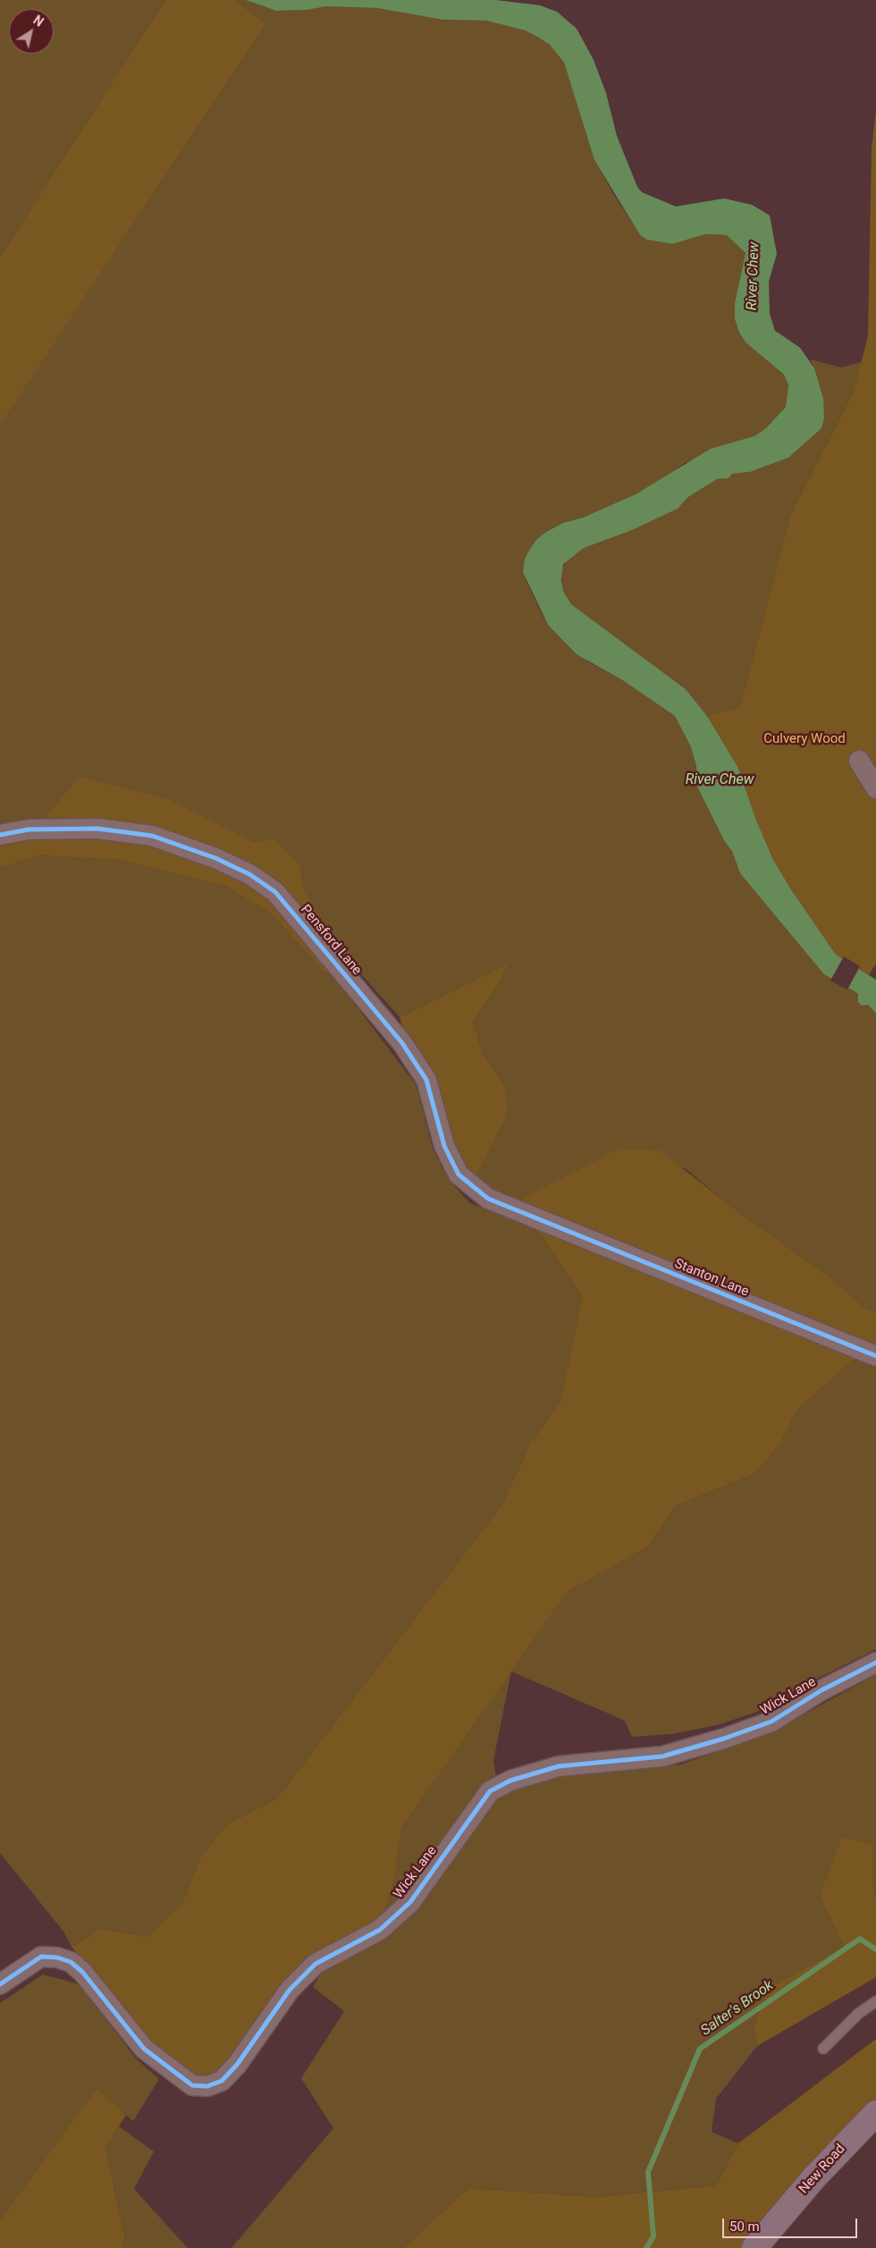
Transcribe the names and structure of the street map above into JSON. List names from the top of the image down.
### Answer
{
  "streets": {
    "highway": ["New Road"],
    "street": ["Pensford Lane", "Stanton Lane", "Wick Lane"]
  },
  "crossings": [
    ["Pensford Lane", "Stanton Lane"]
  ],
  "water": ["River Chew", "Salter's Brook"],
  "parks": ["Culvery Wood"],
  "scale_bar": "50 m",
  "north": "top right"
}
